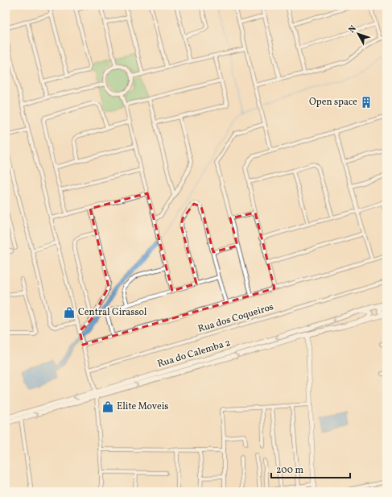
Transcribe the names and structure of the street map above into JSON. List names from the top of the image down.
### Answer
{
  "streets": {
    "main road": ["Rua do Calemba 2"],
    "street": ["Rua dos Coqueiros"]
  },
  "places": {
    "building": ["Open space"],
    "shop": ["Central Girassol", "Elite Moveis"]
  },
  "scale_bar": "200 m",
  "north": "top left"
}
